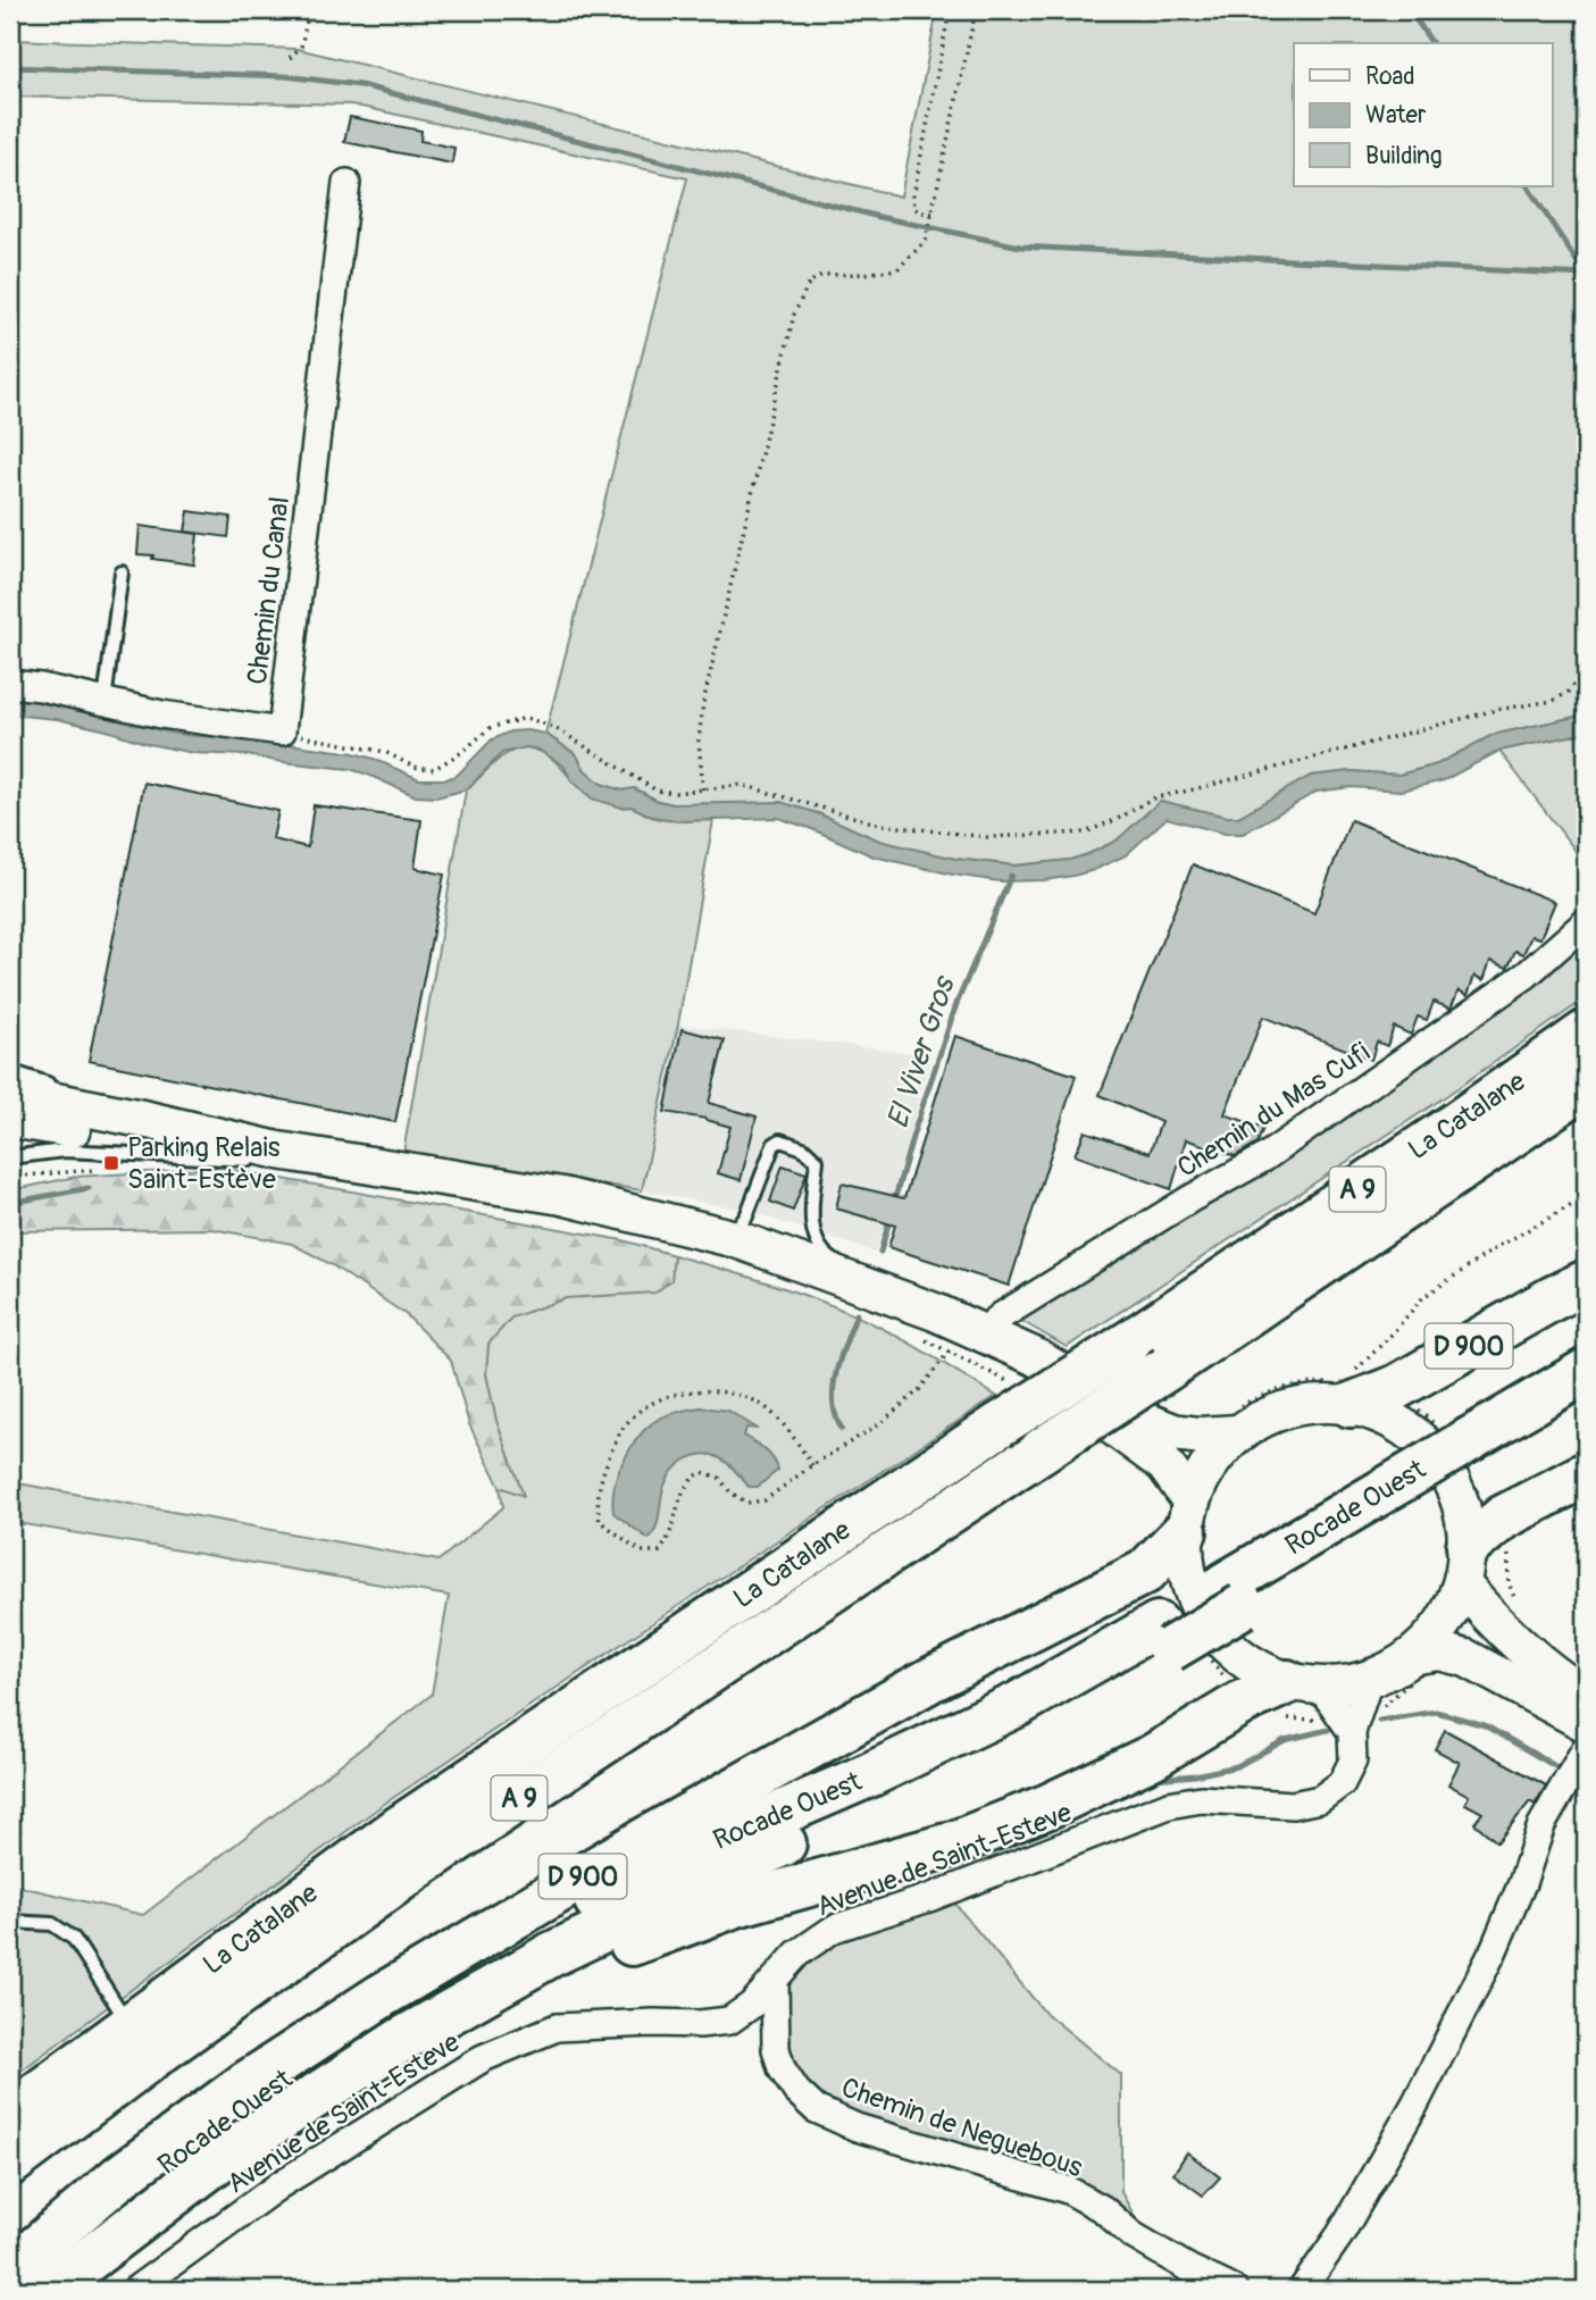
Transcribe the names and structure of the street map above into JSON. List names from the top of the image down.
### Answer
{
  "streets": {
    "highway": [
      "La Catalane",
      "A 9",
      "D 900",
      "Rocade Ouest"
    ],
    "street": [
      "Chemin du Canal",
      "Chemin du Mas Cufi",
      "Avenue de Saint-Esteve",
      "Chemin de Neguebous"
    ]
  },
  "crossings": [
    ["D 900", "Rocade Ouest"]
  ],
  "water": ["El Viver Gros"],
  "places": {
    "transit": ["Parking Relais Saint-Estève"]
  },
  "legend": ["Road", "Water", "Building"]
}
